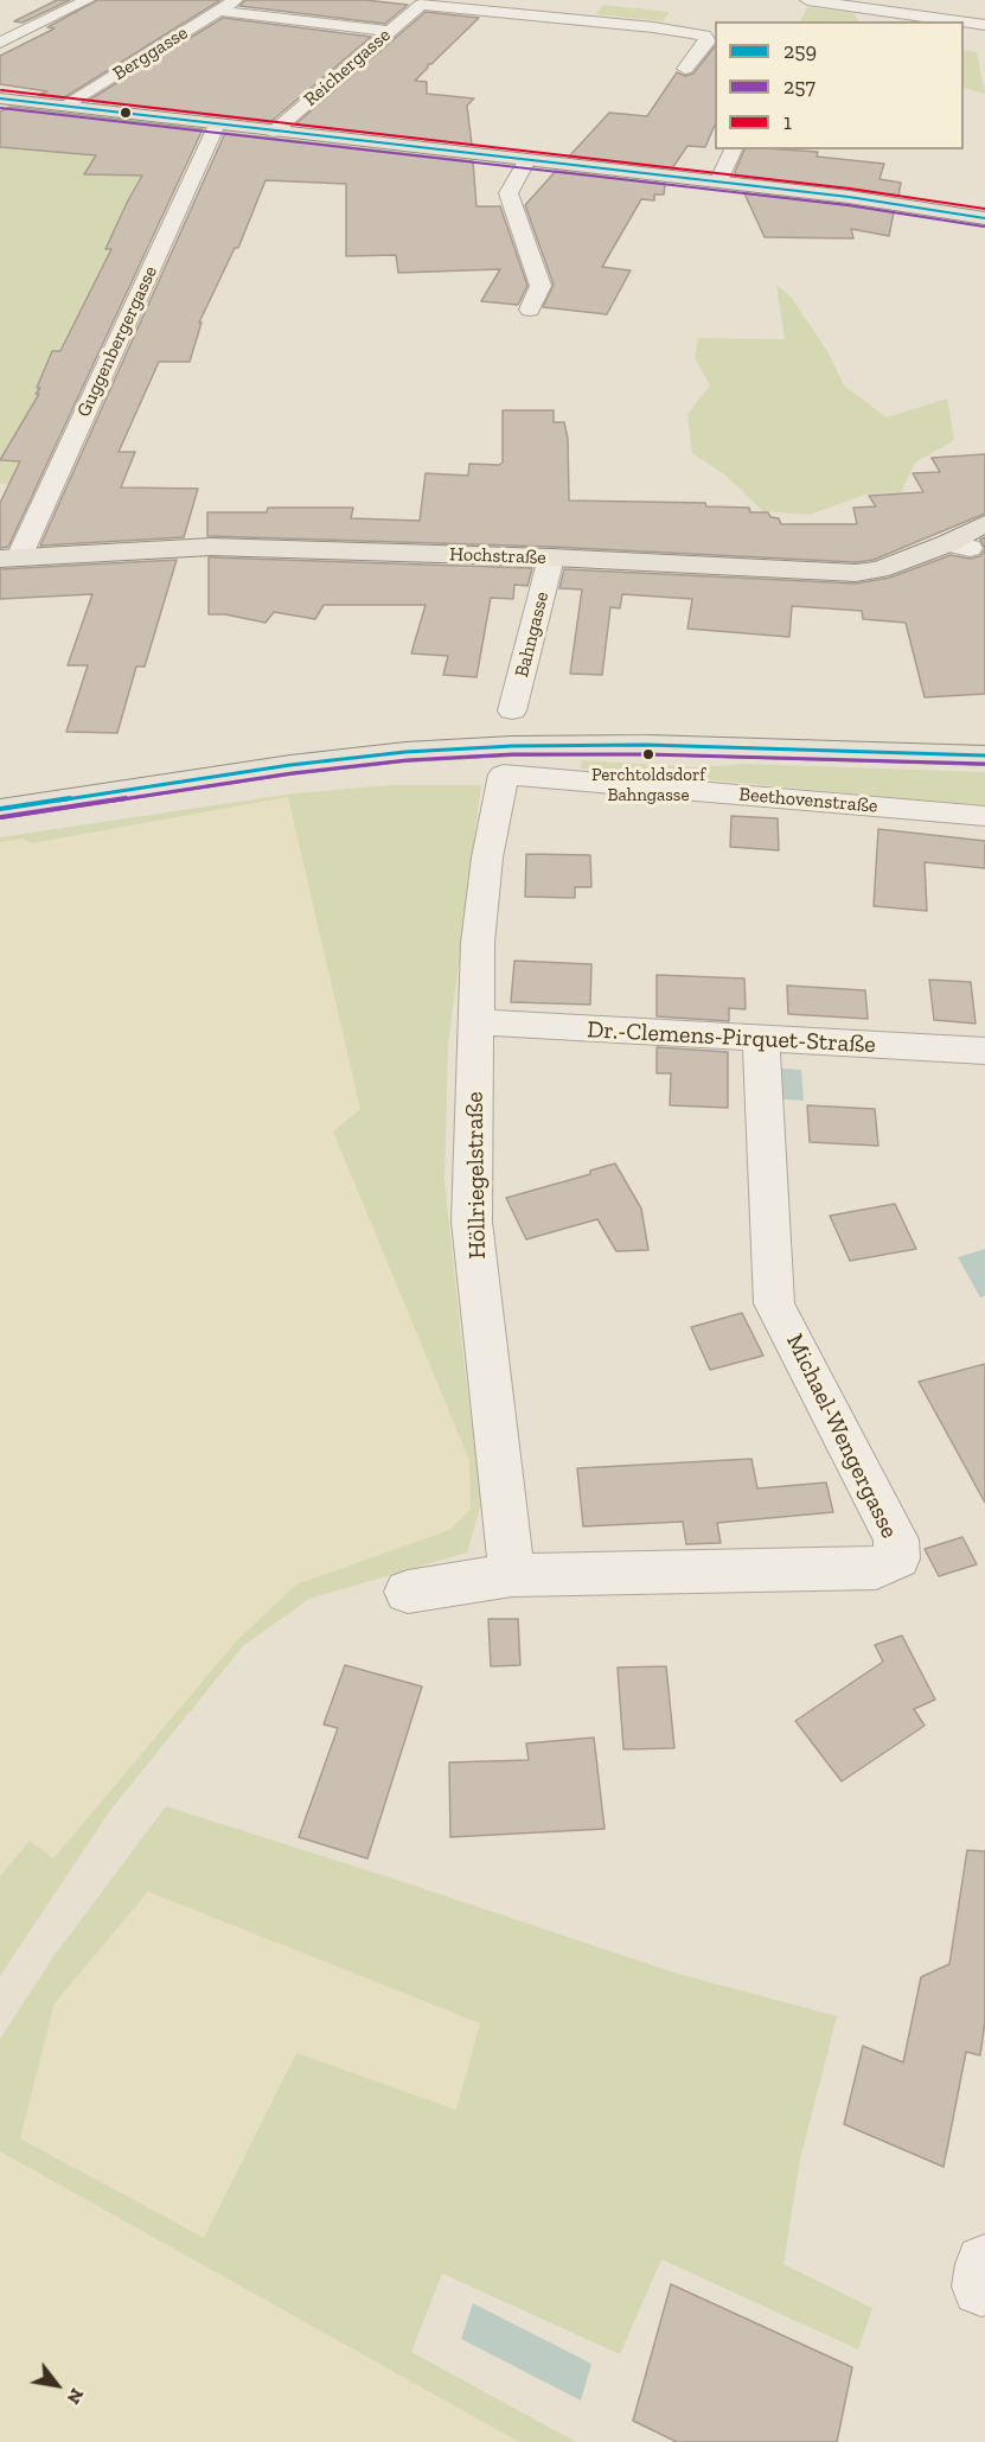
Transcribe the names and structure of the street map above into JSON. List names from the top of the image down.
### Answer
{
  "streets": {
    "main road": ["Hochstraße"],
    "street": [
      "Berggasse",
      "Reichergasse",
      "Guggenbergergasse",
      "Bahngasse",
      "Beethovenstraße",
      "Dr.-Clemens-Pirquet-Straße",
      "Höllriegelstraße",
      "Michael-Wengergasse"
    ]
  },
  "crossings": [
    ["Guggenbergergasse", "Hochstraße"],
    ["Hochstraße", "Bahngasse"],
    ["Beethovenstraße", "Höllriegelstraße"],
    ["Dr.-Clemens-Pirquet-Straße", "Höllriegelstraße"],
    ["Dr.-Clemens-Pirquet-Straße", "Michael-Wengergasse"],
    ["Höllriegelstraße", "Michael-Wengergasse"]
  ],
  "places": ["Perchtoldsdorf Bahngasse"],
  "lines": ["transit line 1", "transit line 259", "transit line 257"],
  "legend": ["259", "257", "1"],
  "north": "bottom right"
}
